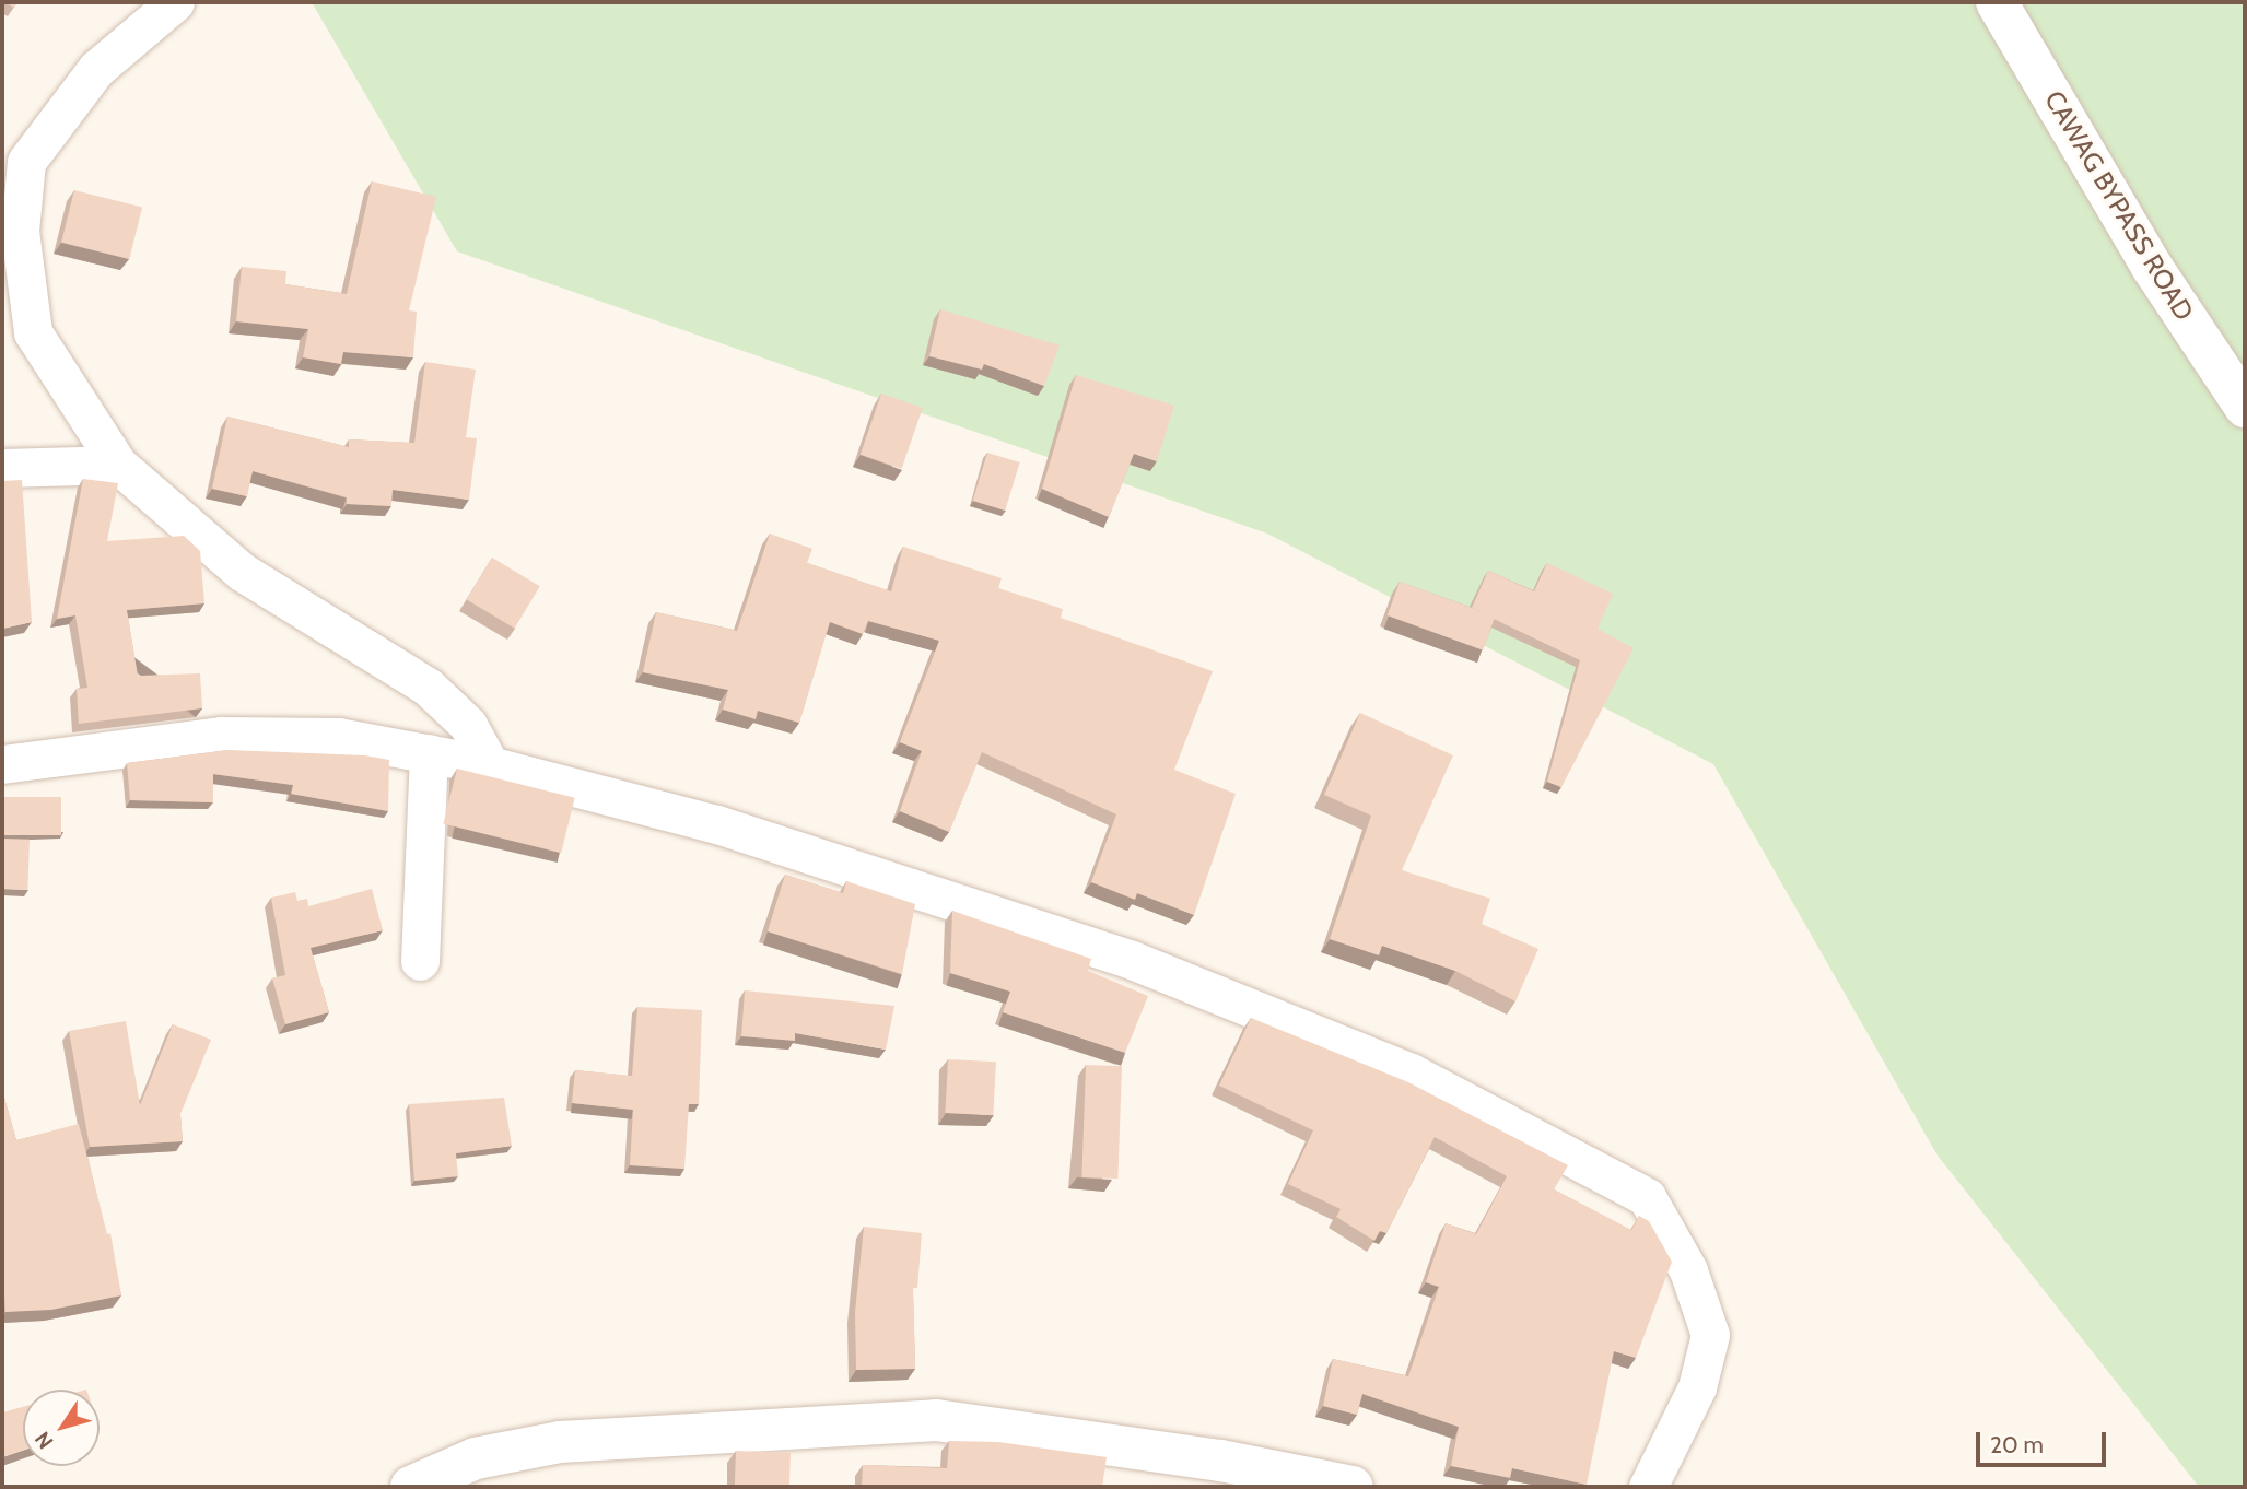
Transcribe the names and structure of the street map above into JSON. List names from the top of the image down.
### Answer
{
  "streets": {
    "street": ["CAWAG BYPASS ROAD"]
  },
  "scale_bar": "20 m",
  "north": "bottom left"
}
